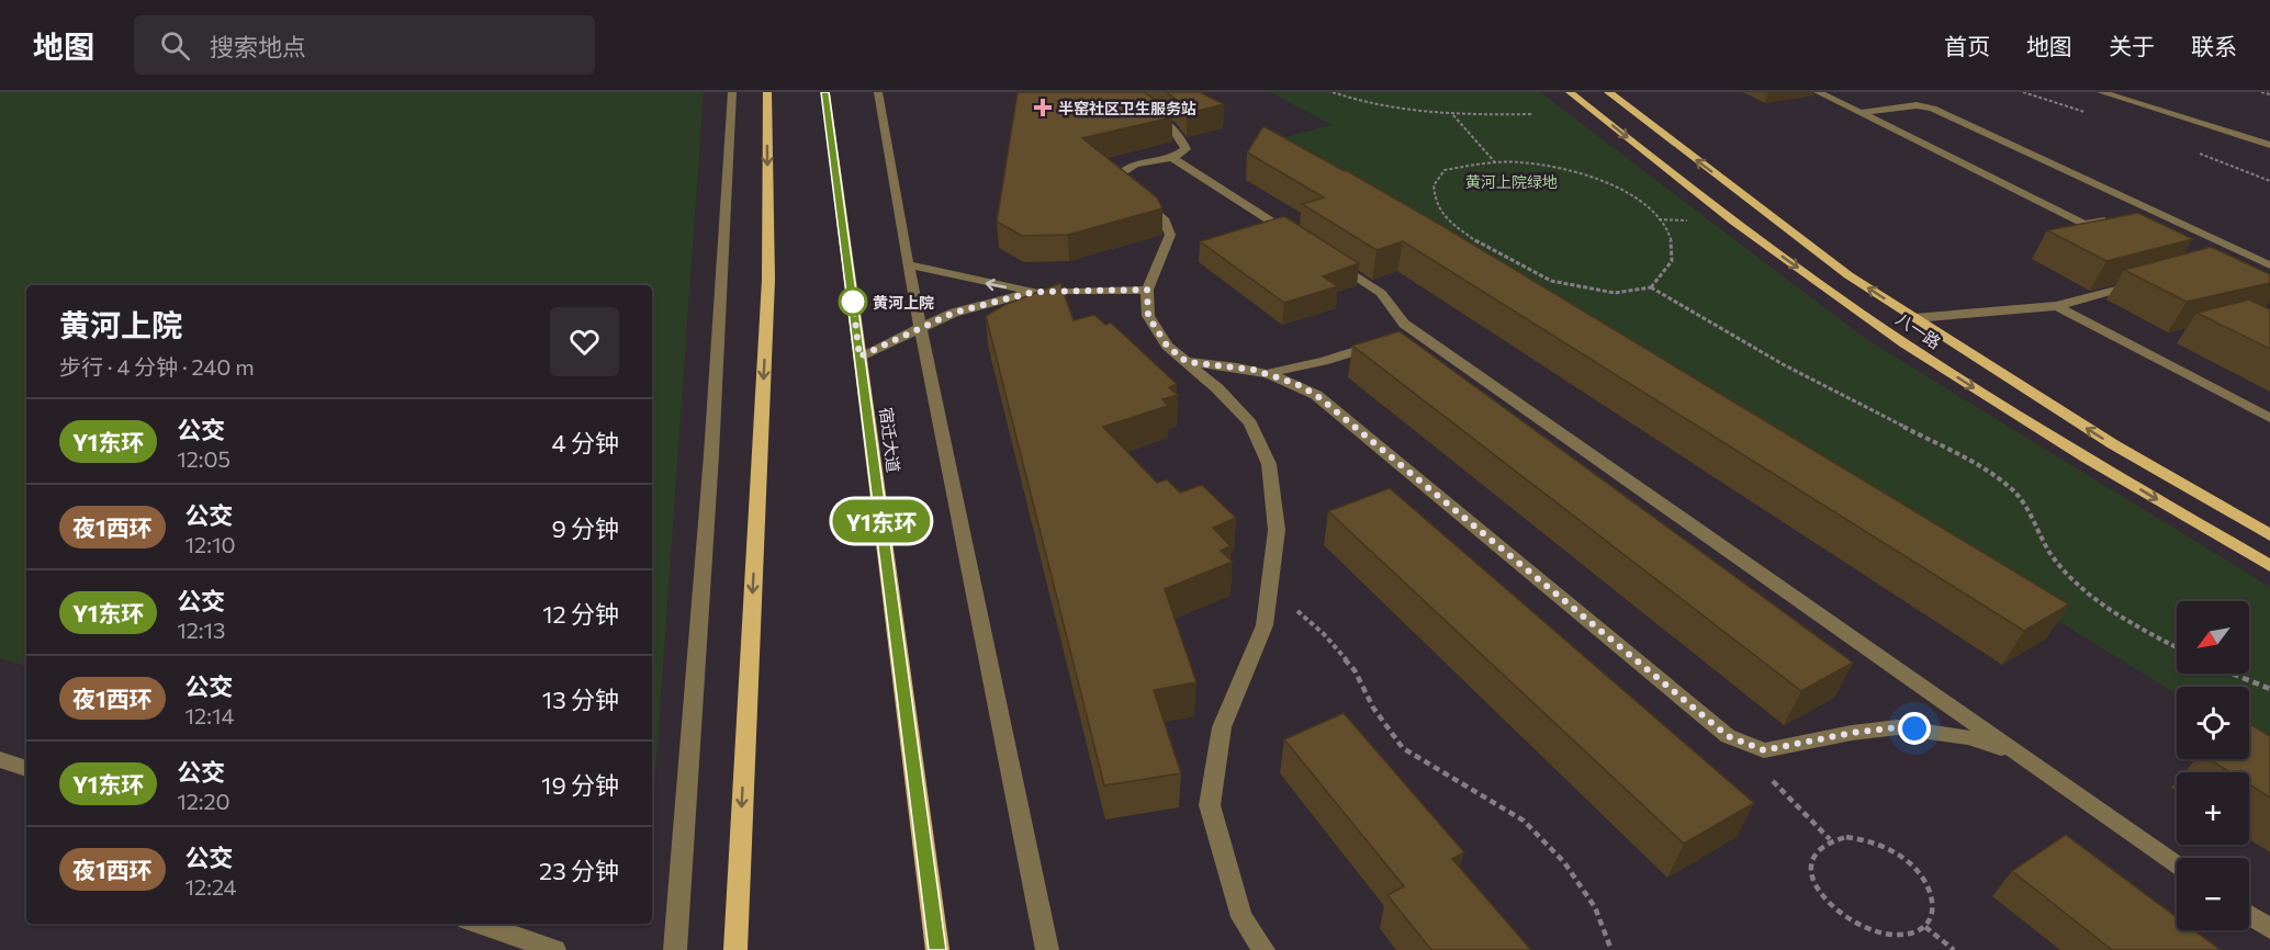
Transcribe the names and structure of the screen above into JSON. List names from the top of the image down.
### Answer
{
  "streets": {
    "main road": ["八一路", "宿迁大道"]
  },
  "parks": ["黄河上院绿地"],
  "places": {
    "health": ["半窑社区卫生服务站"],
    "other": ["黄河上院"]
  },
  "lines": ["bus line Y1东环"],
  "north": "bottom left",
  "page": {
    "header": "地图",
    "search": "搜索地点",
    "nav": [
      "首页",
      "地图",
      "关于",
      "联系"
    ],
    "on_map": "Y1东环",
    "heading": ["黄河上院", "步行 · 4 分钟 · 240 m"],
    "list": [
      {
        "mark": "Y1东环",
        "name": "公交",
        "note": "12:05",
        "value": "4 分钟"
      },
      {
        "mark": "夜1西环",
        "name": "公交",
        "note": "12:10",
        "value": "9 分钟"
      },
      {
        "mark": "Y1东环",
        "name": "公交",
        "note": "12:13",
        "value": "12 分钟"
      },
      {
        "mark": "夜1西环",
        "name": "公交",
        "note": "12:14",
        "value": "13 分钟"
      },
      {
        "mark": "Y1东环",
        "name": "公交",
        "note": "12:20",
        "value": "19 分钟"
      },
      {
        "mark": "夜1西环",
        "name": "公交",
        "note": "12:24",
        "value": "23 分钟"
      }
    ],
    "map_buttons": ["+", "−"]
  }
}
